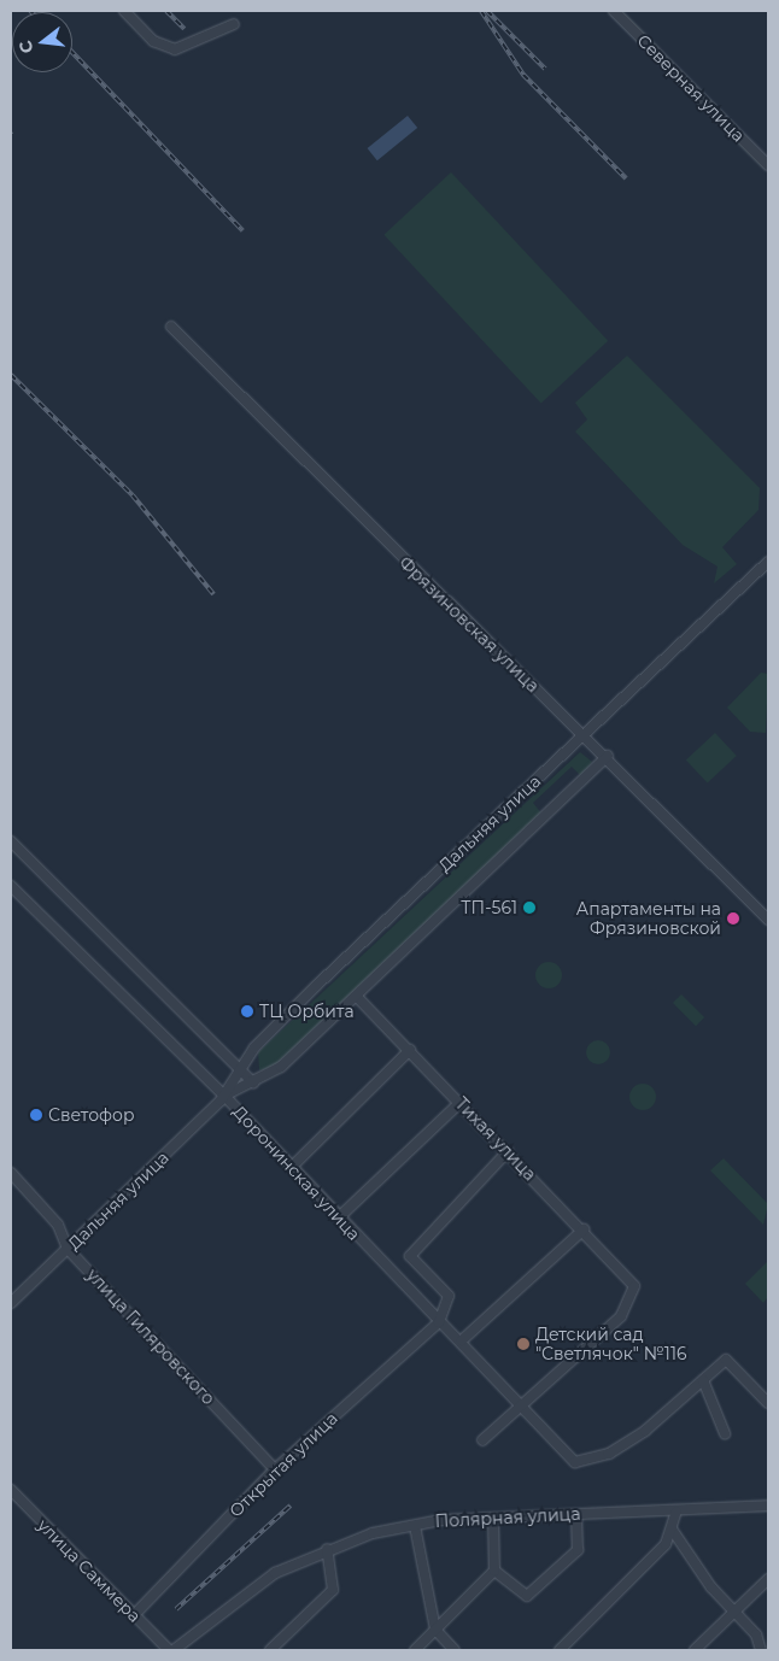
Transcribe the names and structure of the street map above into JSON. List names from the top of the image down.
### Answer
{
  "streets": {
    "street": [
      "Северная улица",
      "Фрязиновская улица",
      "Дальняя улица",
      "Тихая улица",
      "Доронинская улица",
      "улица Гиляровского",
      "Открытая улица",
      "Полярная улица",
      "улица Саммера"
    ]
  },
  "crossings": [
    ["Фрязиновская улица", "Дальняя улица"],
    ["Дальняя улица", "Тихая улица"],
    ["Дальняя улица", "Доронинская улица"],
    ["Дальняя улица", "улица Гиляровского"],
    ["Тихая улица", "Доронинская улица"],
    ["Доронинская улица", "Открытая улица"],
    ["улица Гиляровского", "Открытая улица"],
    ["Открытая улица", "улица Саммера"],
    ["Полярная улица", "улица Саммера"]
  ],
  "places": [
    "ТП-561",
    "Апартаменты на Фрязиновской",
    "ТЦ Орбита",
    "Светофор",
    "Детский сад \"Светлячок\" №116"
  ],
  "north": "left"
}
